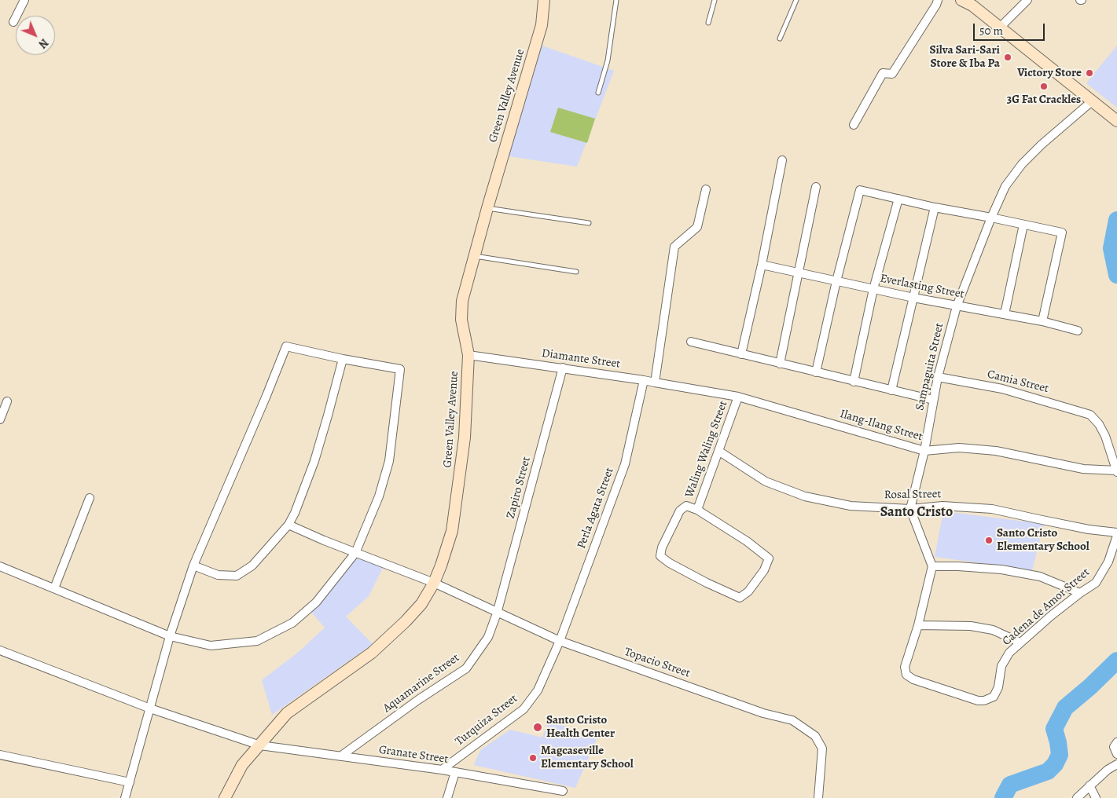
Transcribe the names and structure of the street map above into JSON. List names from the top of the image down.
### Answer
{
  "streets": {
    "street": [
      "Green Valley Avenue",
      "Everlasting Street",
      "Diamante Street",
      "Sampaguita Street",
      "Camia Street",
      "Ilang-Ilang Street",
      "Waling Waling Street",
      "Zapiro Street",
      "Rosal Street",
      "Perla Agata Street",
      "Cadena de Amor Street",
      "Topacio Street",
      "Aquamarine Street",
      "Turquiza Street",
      "Granate Street"
    ]
  },
  "crossings": [
    ["Green Valley Avenue", "Diamante Street"],
    ["Green Valley Avenue", "Topacio Street"],
    ["Green Valley Avenue", "Granate Street"],
    ["Everlasting Street", "Sampaguita Street"],
    ["Diamante Street", "Ilang-Ilang Street"],
    ["Diamante Street", "Zapiro Street"],
    ["Diamante Street", "Perla Agata Street"],
    ["Sampaguita Street", "Camia Street"],
    ["Sampaguita Street", "Ilang-Ilang Street"],
    ["Sampaguita Street", "Rosal Street"],
    ["Camia Street", "Ilang-Ilang Street"],
    ["Ilang-Ilang Street", "Waling Waling Street"],
    ["Waling Waling Street", "Rosal Street"],
    ["Zapiro Street", "Topacio Street"],
    ["Zapiro Street", "Aquamarine Street"],
    ["Perla Agata Street", "Topacio Street"],
    ["Perla Agata Street", "Turquiza Street"],
    ["Topacio Street", "Aquamarine Street"],
    ["Topacio Street", "Turquiza Street"],
    ["Aquamarine Street", "Granate Street"],
    ["Turquiza Street", "Granate Street"]
  ],
  "districts": ["Santo Cristo"],
  "places": [
    "Silva Sari-Sari Store & Iba Pa",
    "Victory Store",
    "3G Fat Crackles",
    "Santo Cristo Elementary School",
    "Santo Cristo Health Center",
    "Magcaseville Elementary School"
  ],
  "scale_bar": "50 m",
  "north": "bottom right"
}
